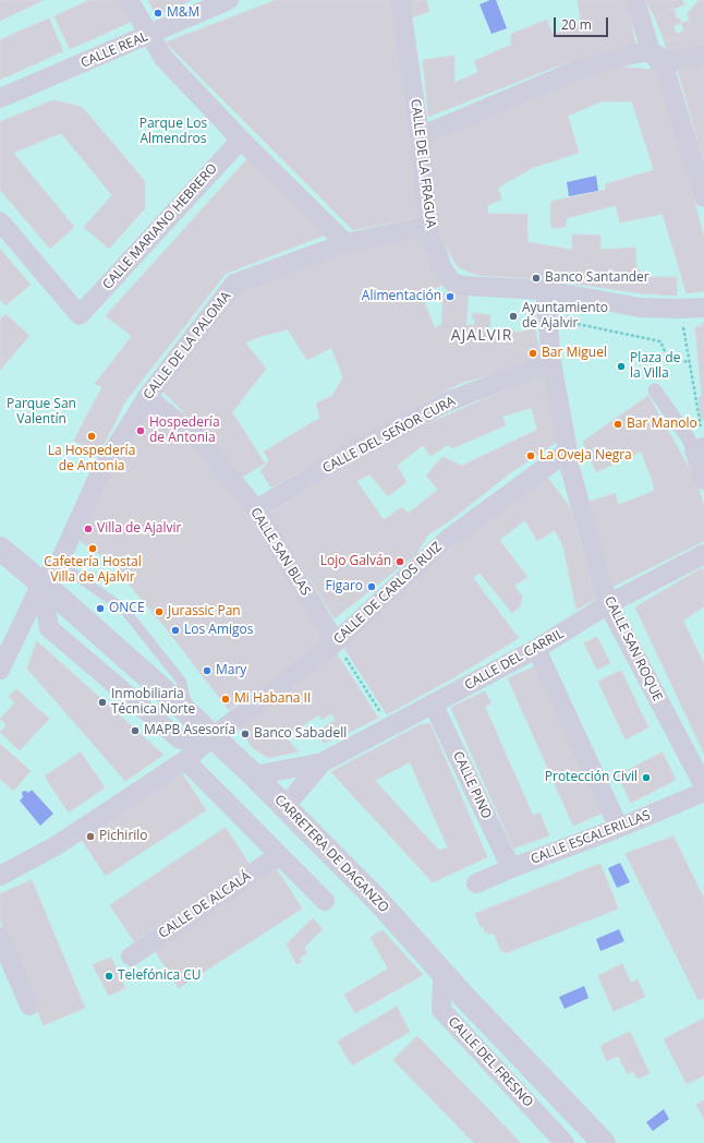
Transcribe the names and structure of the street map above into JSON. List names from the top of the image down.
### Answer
{
  "streets": {
    "street": [
      "CALLE REAL",
      "CALLE DE LA FRAGUA",
      "CALLE MARIANO HEBRERO",
      "CALLE DE LA PALOMA",
      "CALLE DEL SEÑOR CURA",
      "CALLE SAN BLAS",
      "CALLE DE CARLOS RUIZ",
      "CALLE SAN ROQUE",
      "CALLE DEL CARRIL",
      "CALLE PINO",
      "CALLE ESCALERILLAS",
      "CARRETERA DE DAGANZO",
      "CALLE DE ALCALÁ",
      "CALLE DEL FRESNO"
    ]
  },
  "crossings": [
    ["CALLE DE LA FRAGUA", "CALLE DE LA PALOMA"],
    ["CALLE DE LA PALOMA", "CALLE SAN BLAS"],
    ["CALLE DE LA PALOMA", "CARRETERA DE DAGANZO"],
    ["CALLE DEL SEÑOR CURA", "CALLE SAN BLAS"],
    ["CALLE SAN BLAS", "CALLE DE CARLOS RUIZ"],
    ["CALLE DE CARLOS RUIZ", "CALLE SAN ROQUE"],
    ["CALLE DE CARLOS RUIZ", "CARRETERA DE DAGANZO"],
    ["CALLE SAN ROQUE", "CALLE DEL CARRIL"],
    ["CALLE DEL CARRIL", "CALLE PINO"],
    ["CALLE DEL CARRIL", "CARRETERA DE DAGANZO"],
    ["CALLE PINO", "CALLE ESCALERILLAS"],
    ["CARRETERA DE DAGANZO", "CALLE DEL FRESNO"]
  ],
  "districts": ["AJALVIR"],
  "parks": ["Parque Los Almendros", "Parque San Valentín"],
  "places": [
    "M&M",
    "Banco Santander",
    "Alimentación",
    "Ayuntamiento de Ajalvir",
    "Bar Miguel",
    "Plaza de la Villa",
    "Bar Manolo",
    "Hospedería de Antonia",
    "La Hospedería de Antonia",
    "La Oveja Negra",
    "Villa de Ajalvir",
    "Cafetería Hostal Villa de Ajalvir",
    "Lojo Galván",
    "Figaro",
    "ONCE",
    "Jurassic Pan",
    "Los Amigos",
    "Mary",
    "Mi Habana II",
    "Inmobiliaria Técnica Norte",
    "MAPB Asesoría",
    "Banco Sabadell",
    "Protección Civil",
    "Pichirilo",
    "Telefónica CU"
  ],
  "scale_bar": "20 m"
}
